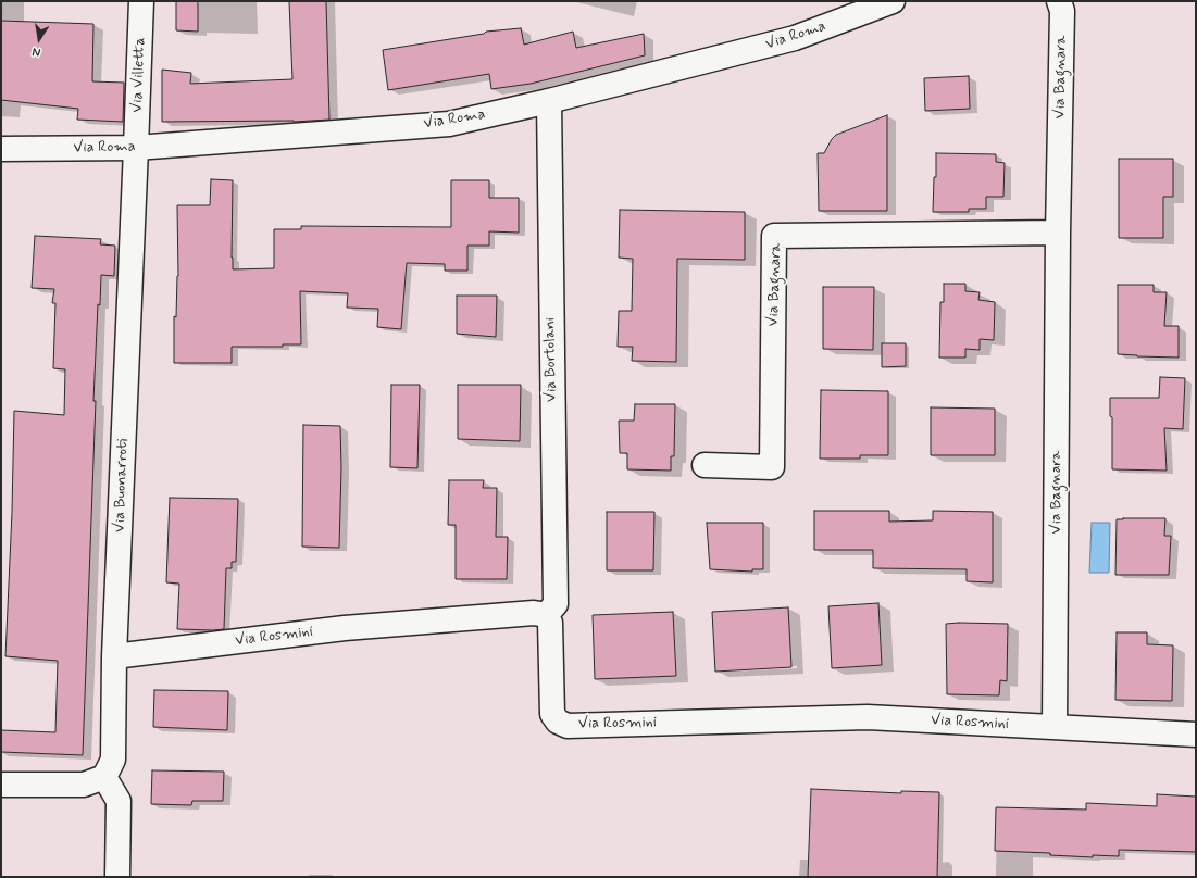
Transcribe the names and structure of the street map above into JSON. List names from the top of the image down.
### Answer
{
  "streets": {
    "street": [
      "Via Roma",
      "Via Villetta",
      "Via Bagnara",
      "Via Bortolani",
      "Via Buonarroti",
      "Via Rosmini"
    ]
  },
  "crossings": [
    ["Via Roma", "Via Villetta"],
    ["Via Roma", "Via Bortolani"],
    ["Via Roma", "Via Buonarroti"],
    ["Via Villetta", "Via Buonarroti"],
    ["Via Bagnara", "Via Rosmini"],
    ["Via Bortolani", "Via Rosmini"],
    ["Via Buonarroti", "Via Rosmini"]
  ],
  "north": "bottom"
}
